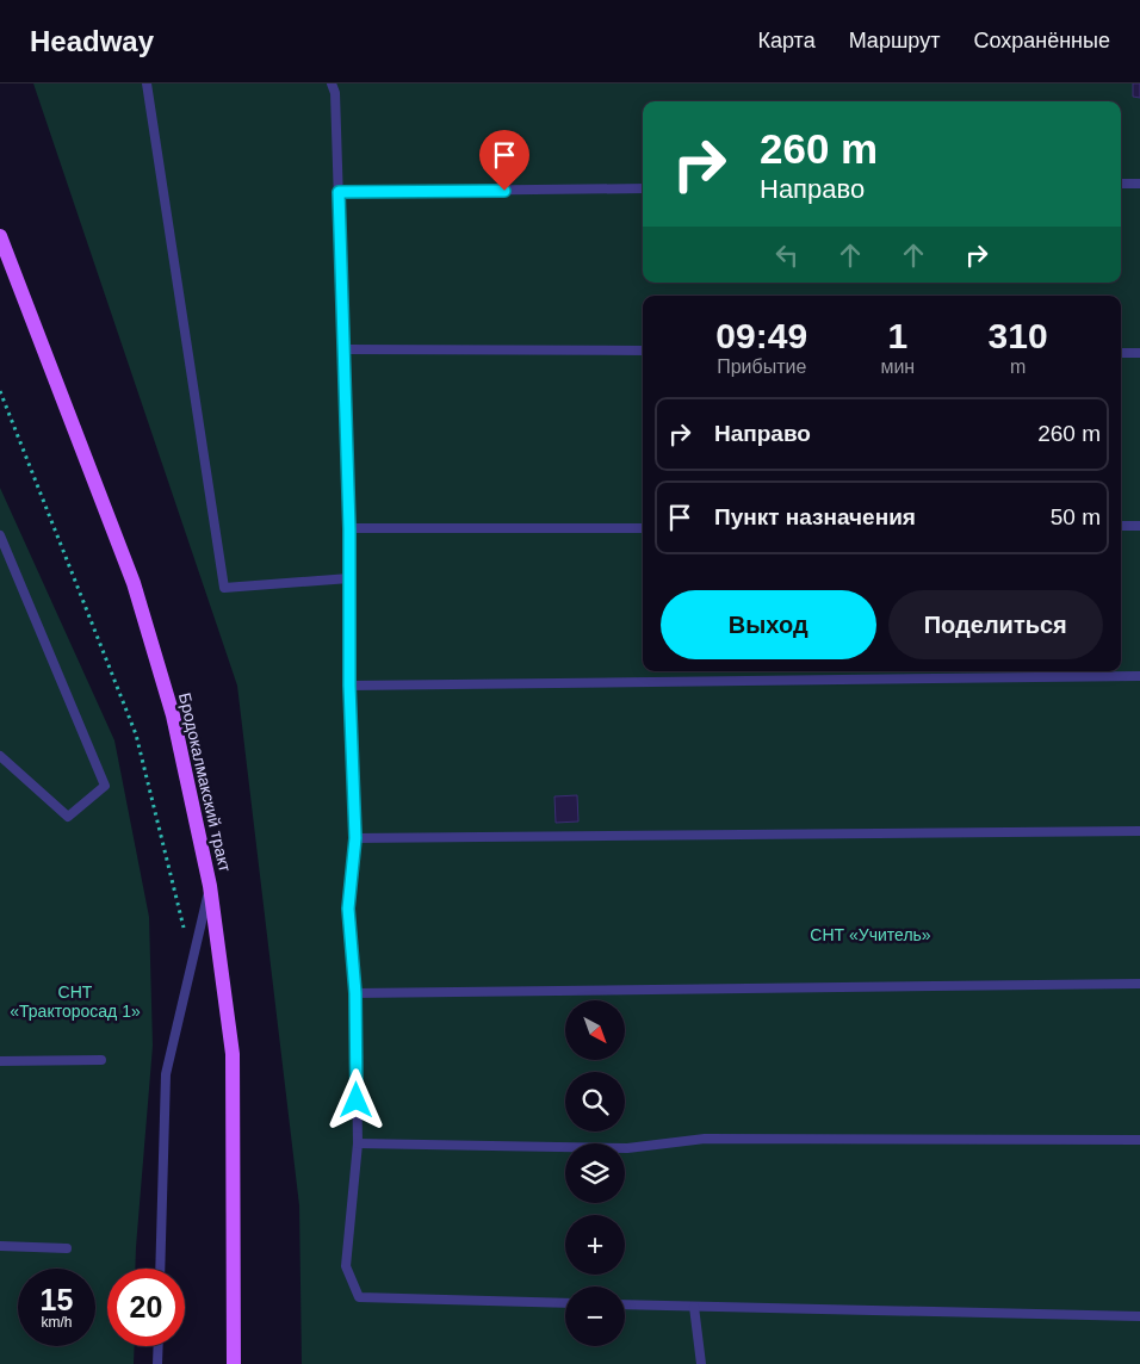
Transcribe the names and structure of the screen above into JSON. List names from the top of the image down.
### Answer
{
  "streets": {
    "main road": ["Бродокалмакский тракт"]
  },
  "parks": ["СНТ «Учитель»", "СНТ «Тракторосад 1»"],
  "north": "bottom right",
  "page": {
    "header": "Headway",
    "nav": ["Карта", "Маршрут", "Сохранённые"],
    "turn": ["260 m", "Направо"],
    "eta": [
      "09:49",
      "Прибытие",
      "1",
      "мин",
      "310",
      "m"
    ],
    "list": [
      {
        "name": "Направо",
        "value": "260 m"
      },
      {
        "name": "Пункт назначения",
        "value": "50 m"
      }
    ],
    "buttons": ["Выход", "Поделиться"],
    "map_buttons": ["+", "−"],
    "speed": "15 km/h",
    "limit": "20"
  }
}
